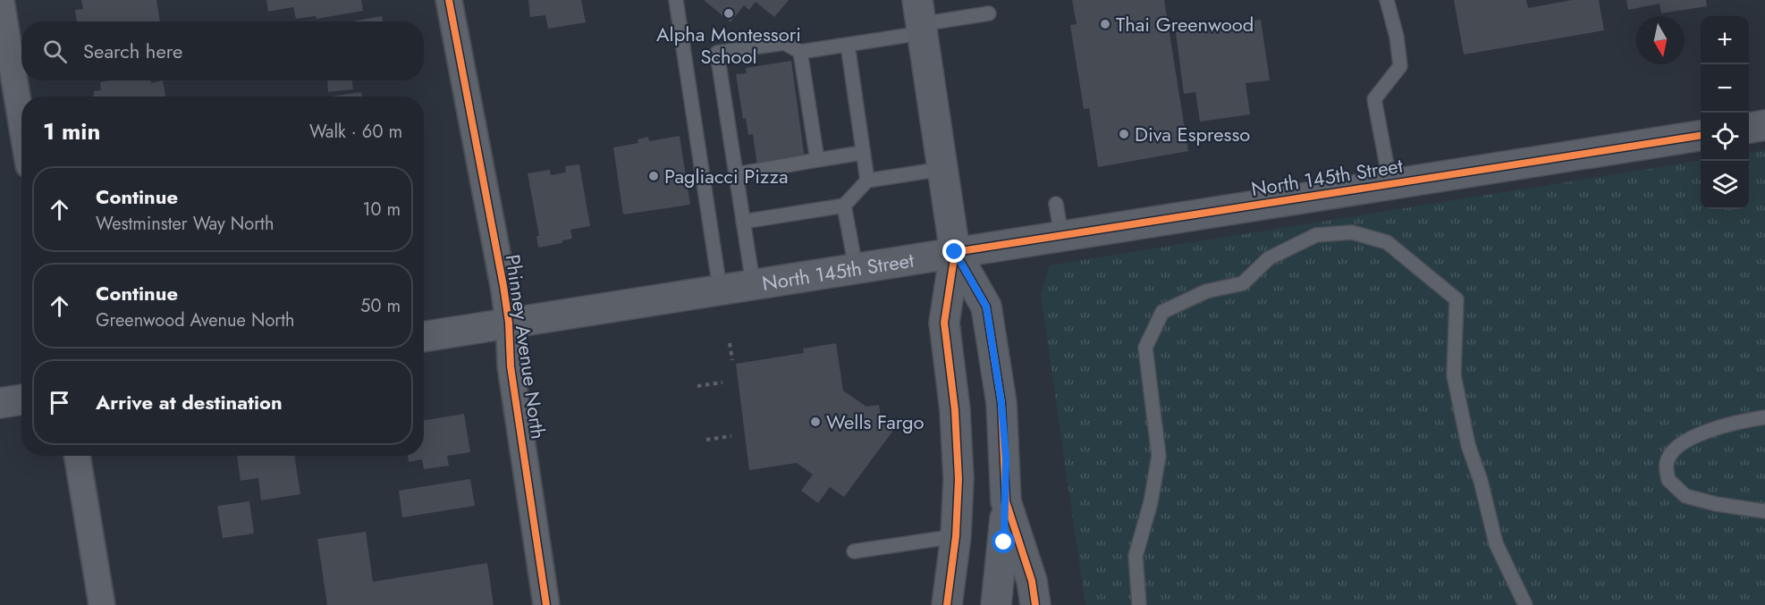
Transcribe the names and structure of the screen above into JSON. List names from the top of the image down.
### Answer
{
  "streets": {
    "main road": ["North 145th Street"],
    "street": ["Phinney Avenue North"]
  },
  "crossings": [
    ["North 145th Street", "Phinney Avenue North"]
  ],
  "places": [
    "Alpha Montessori School",
    "Thai Greenwood",
    "Diva Espresso",
    "Pagliacci Pizza",
    "Wells Fargo"
  ],
  "north": "bottom",
  "page": {
    "map_buttons": ["+", "−"],
    "search": "Search here",
    "heading": ["1 min", "Walk · 60 m"],
    "list": [
      ["Continue", "Westminster Way North", "10 m"],
      ["Continue", "Greenwood Avenue North", "50 m"],
      "Arrive at destination"
    ]
  }
}
